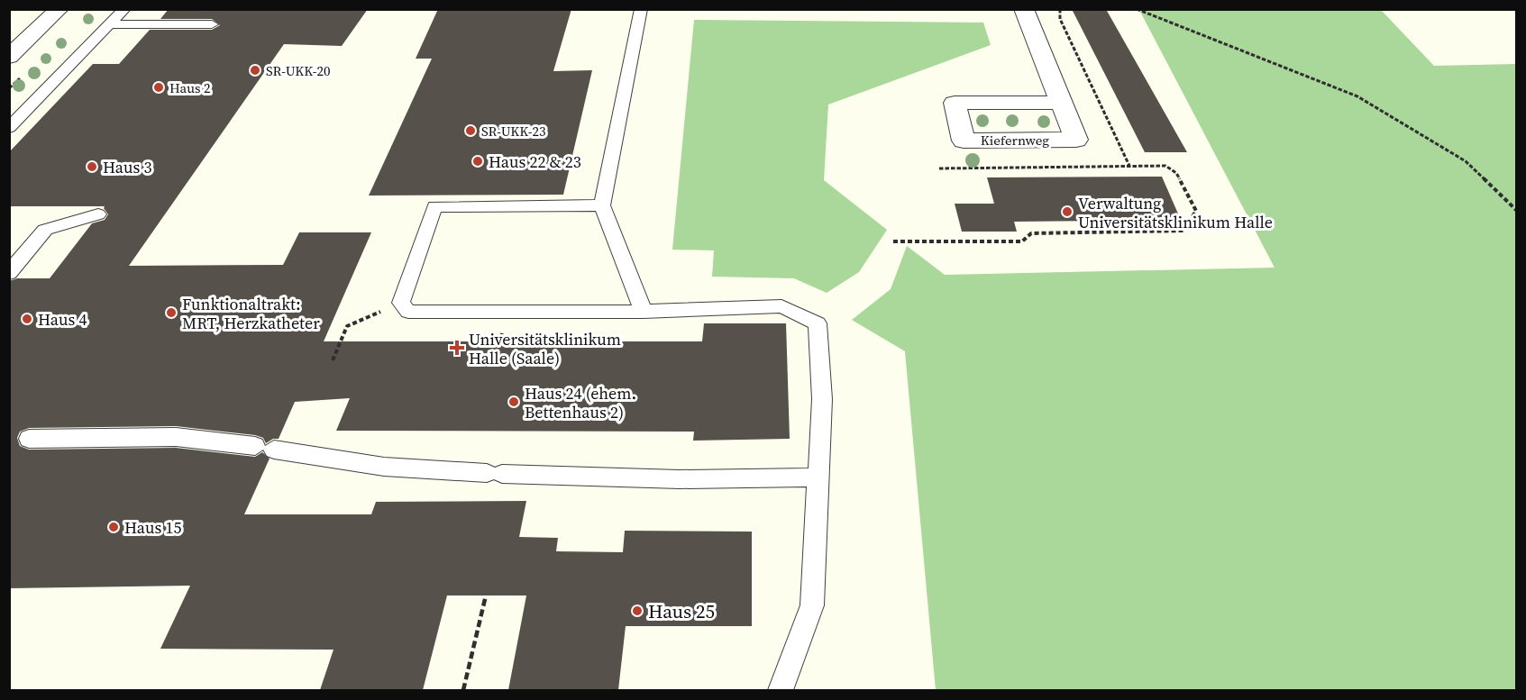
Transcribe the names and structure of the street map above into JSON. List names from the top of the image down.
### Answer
{
  "streets": {
    "street": ["Kiefernweg"]
  },
  "places": {
    "other": [
      "SR-UKK-20",
      "Haus 2",
      "SR-UKK-23",
      "Haus 22 & 23",
      "Haus 3",
      "Verwaltung Universitätsklinikum Halle",
      "Funktionaltrakt: MRT, Herzkatheter",
      "Haus 4",
      "Haus 24 (ehem. Bettenhaus 2)",
      "Haus 15",
      "Haus 25"
    ],
    "health": ["Universitätsklinikum Halle (Saale)"]
  }
}
